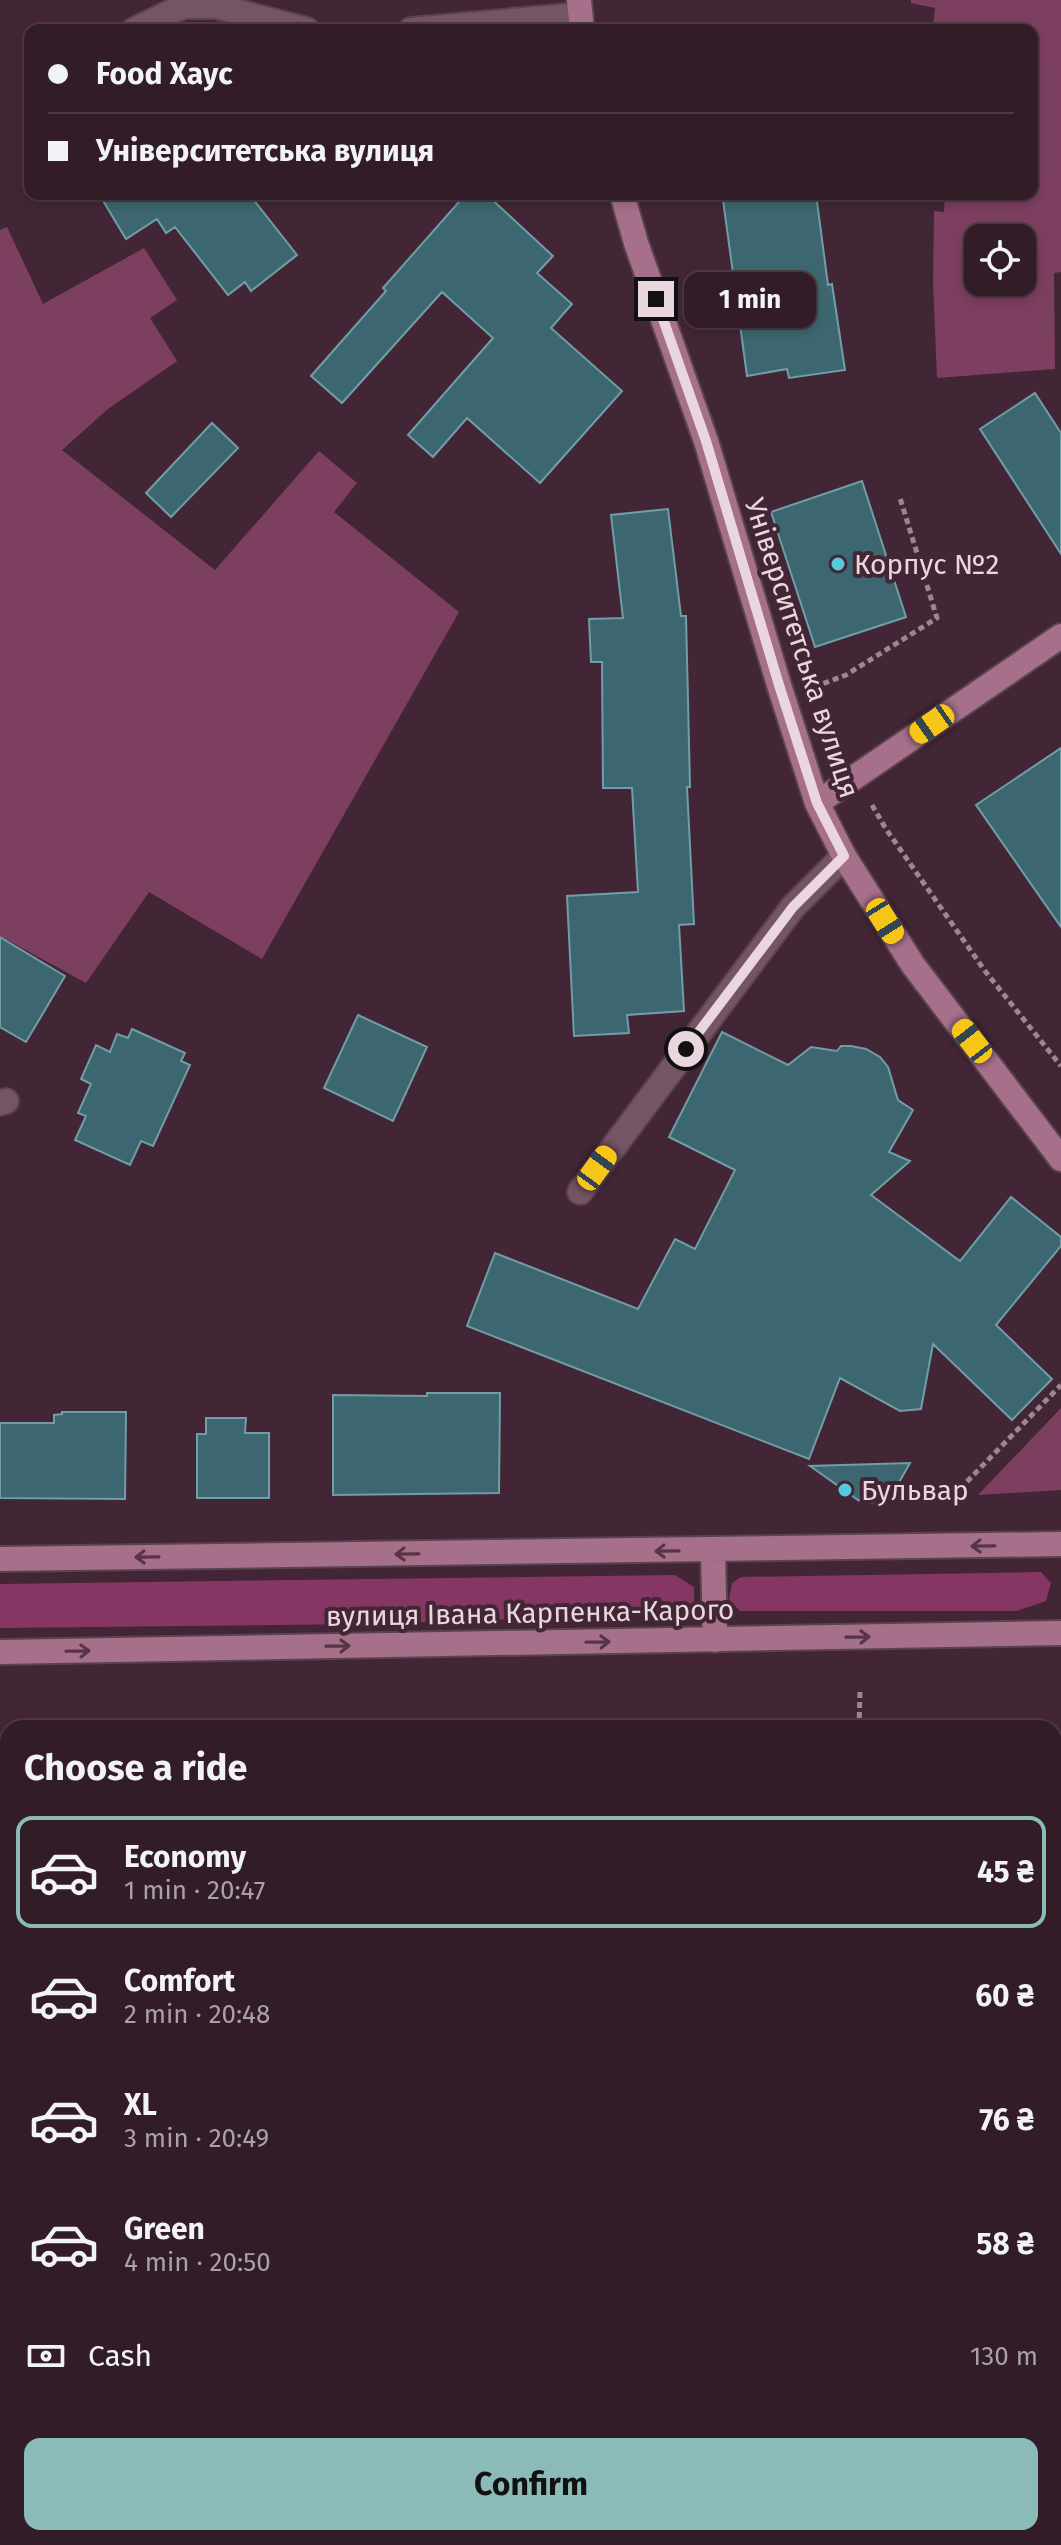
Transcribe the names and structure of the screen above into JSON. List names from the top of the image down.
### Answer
{
  "streets": {
    "main road": ["Університетська вулиця", "вулиця Івана Карпенка-Карого"]
  },
  "places": ["Корпус №2", "Бульвар"],
  "page": {
    "banner": ["Food Хаус", "Університетська вулиця"],
    "bubble": "1 min",
    "heading": "Choose a ride",
    "list": [
      {
        "name": "Economy",
        "note": "1 min · 20:47",
        "value": "45 ₴"
      },
      {
        "name": "Comfort",
        "note": "2 min · 20:48",
        "value": "60 ₴"
      },
      {
        "name": "XL",
        "note": "3 min · 20:49",
        "value": "76 ₴"
      },
      {
        "name": "Green",
        "note": "4 min · 20:50",
        "value": "58 ₴"
      }
    ],
    "pay": ["Cash", "130 m"],
    "buttons": "Confirm"
  }
}
